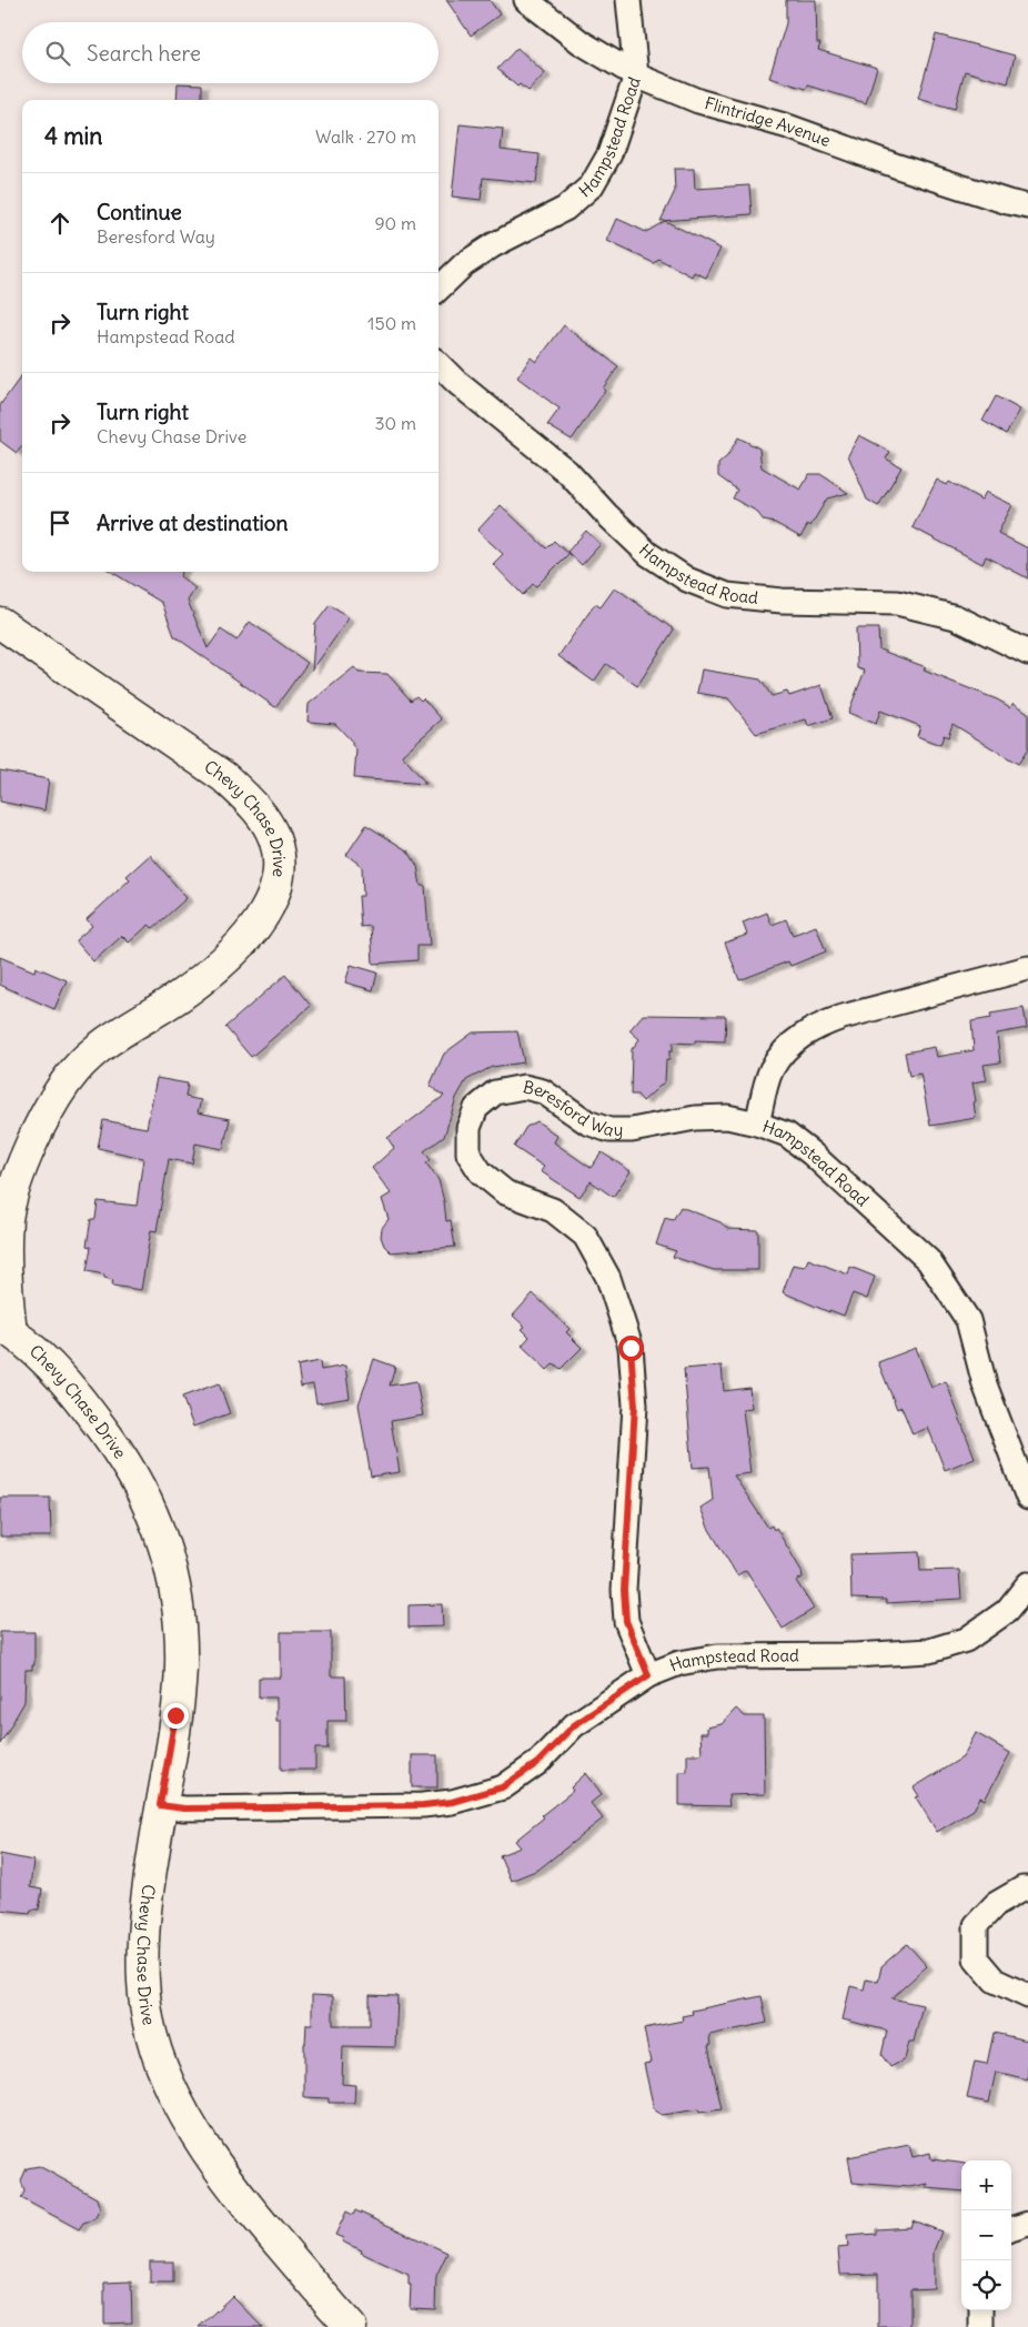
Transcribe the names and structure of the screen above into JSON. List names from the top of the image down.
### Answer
{
  "streets": {
    "main road": ["Chevy Chase Drive"],
    "street": ["Flintridge Avenue", "Hampstead Road", "Beresford Way"]
  },
  "crossings": [
    ["Flintridge Avenue", "Hampstead Road"],
    ["Hampstead Road", "Chevy Chase Drive"],
    ["Hampstead Road", "Beresford Way"]
  ],
  "page": {
    "search": "Search here",
    "heading": ["4 min", "Walk · 270 m"],
    "list": [
      ["Continue", "Beresford Way", "90 m"],
      ["Turn right", "Hampstead Road", "150 m"],
      ["Turn right", "Chevy Chase Drive", "30 m"],
      "Arrive at destination"
    ],
    "map_buttons": ["+", "−"]
  }
}
